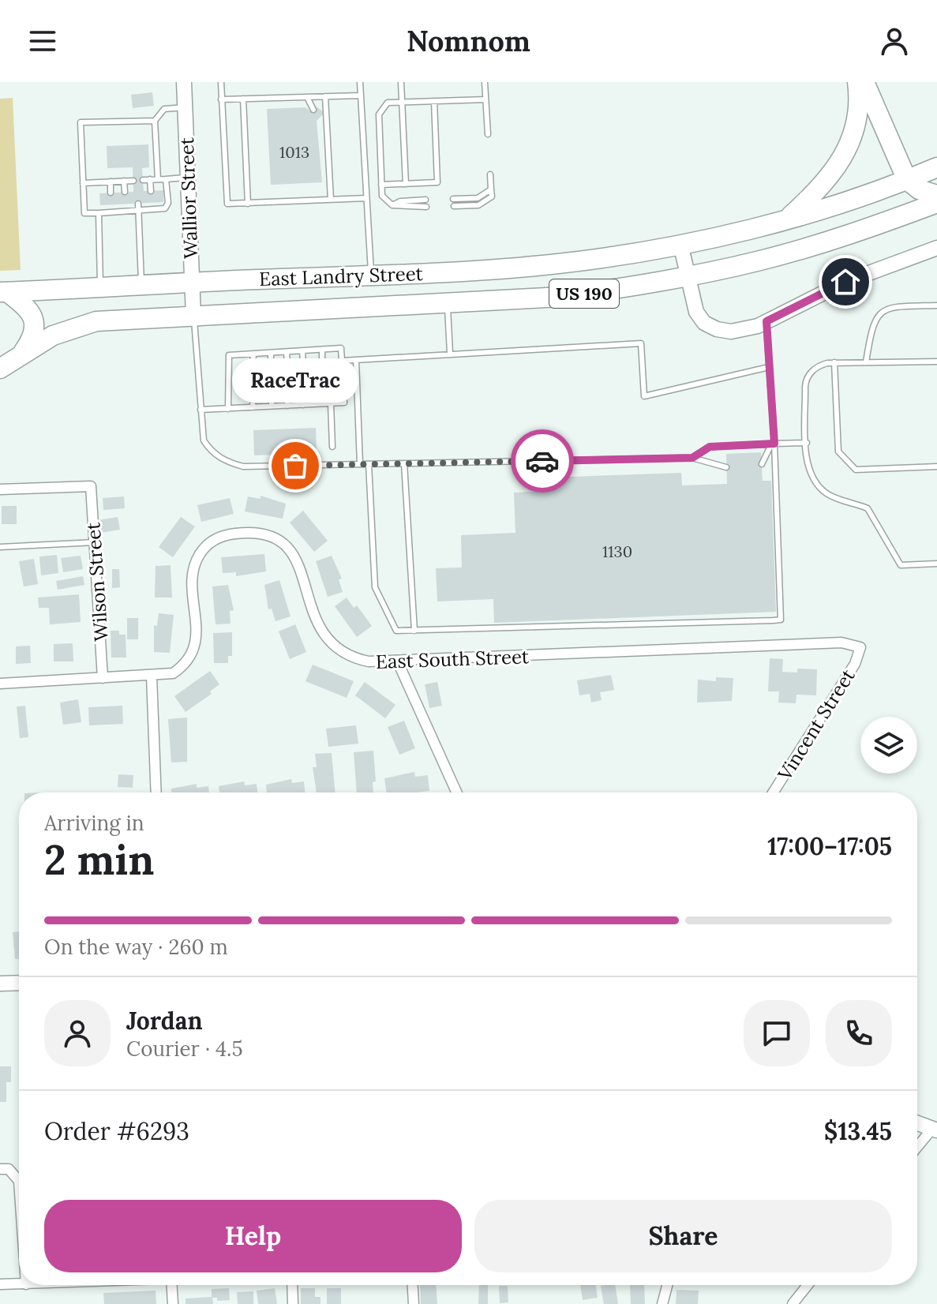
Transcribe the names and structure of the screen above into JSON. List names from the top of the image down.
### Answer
{
  "streets": {
    "highway": ["East Landry Street", "US 190"],
    "street": [
      "Wallior Street",
      "Wilson Street",
      "East South Street",
      "Vincent Street"
    ]
  },
  "crossings": [
    ["Wallior Street", "East Landry Street"],
    ["Wallior Street", "US 190"],
    ["East Landry Street", "US 190"],
    ["Wilson Street", "East South Street"],
    ["East South Street", "Vincent Street"]
  ],
  "places": ["RaceTrac"],
  "house_numbers": ["1013", "1130"],
  "page": {
    "header": "Nomnom",
    "bubble": "RaceTrac",
    "heading": ["2 min", "Arriving in", "17:00–17:05"],
    "panel": [
      "Jordan",
      "Courier · 4.5",
      "Order #6293",
      "$13.45"
    ],
    "bar": "On the way · 260 m",
    "buttons": ["Help", "Share"]
  }
}
